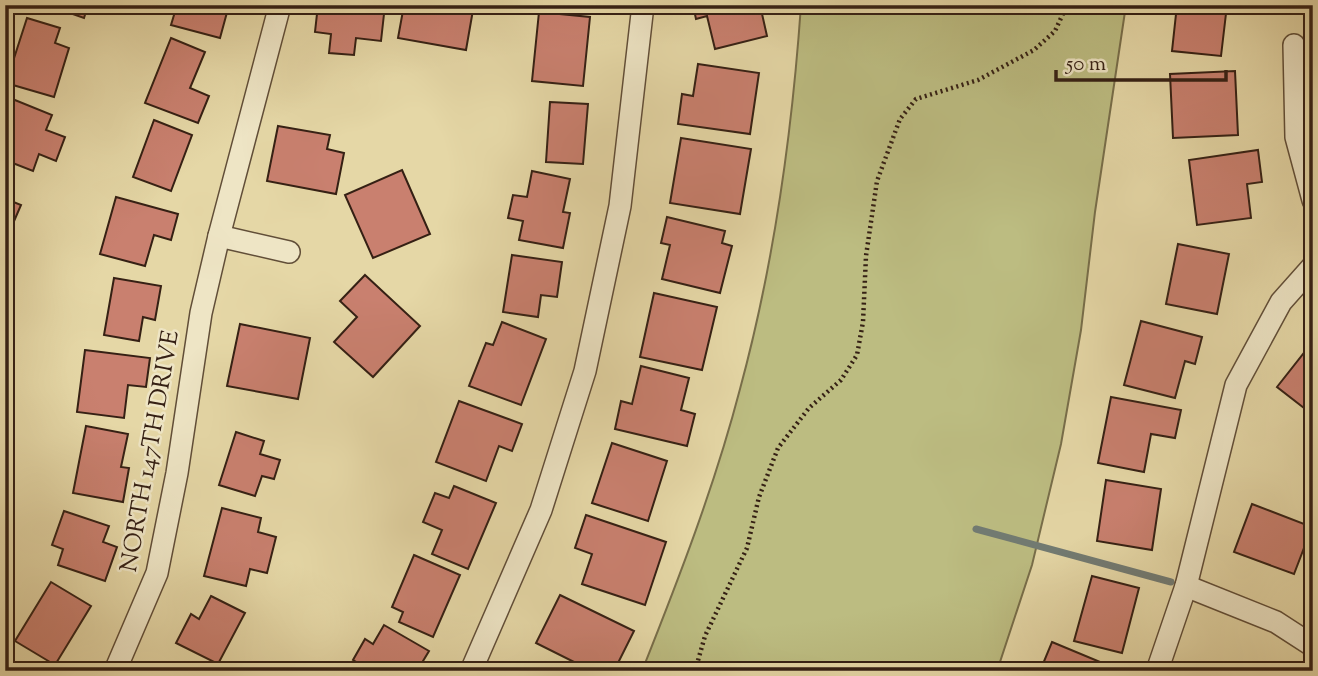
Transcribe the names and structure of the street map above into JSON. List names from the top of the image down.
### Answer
{
  "streets": {
    "street": ["NORTH 147TH DRIVE"]
  },
  "scale_bar": "50 m"
}
